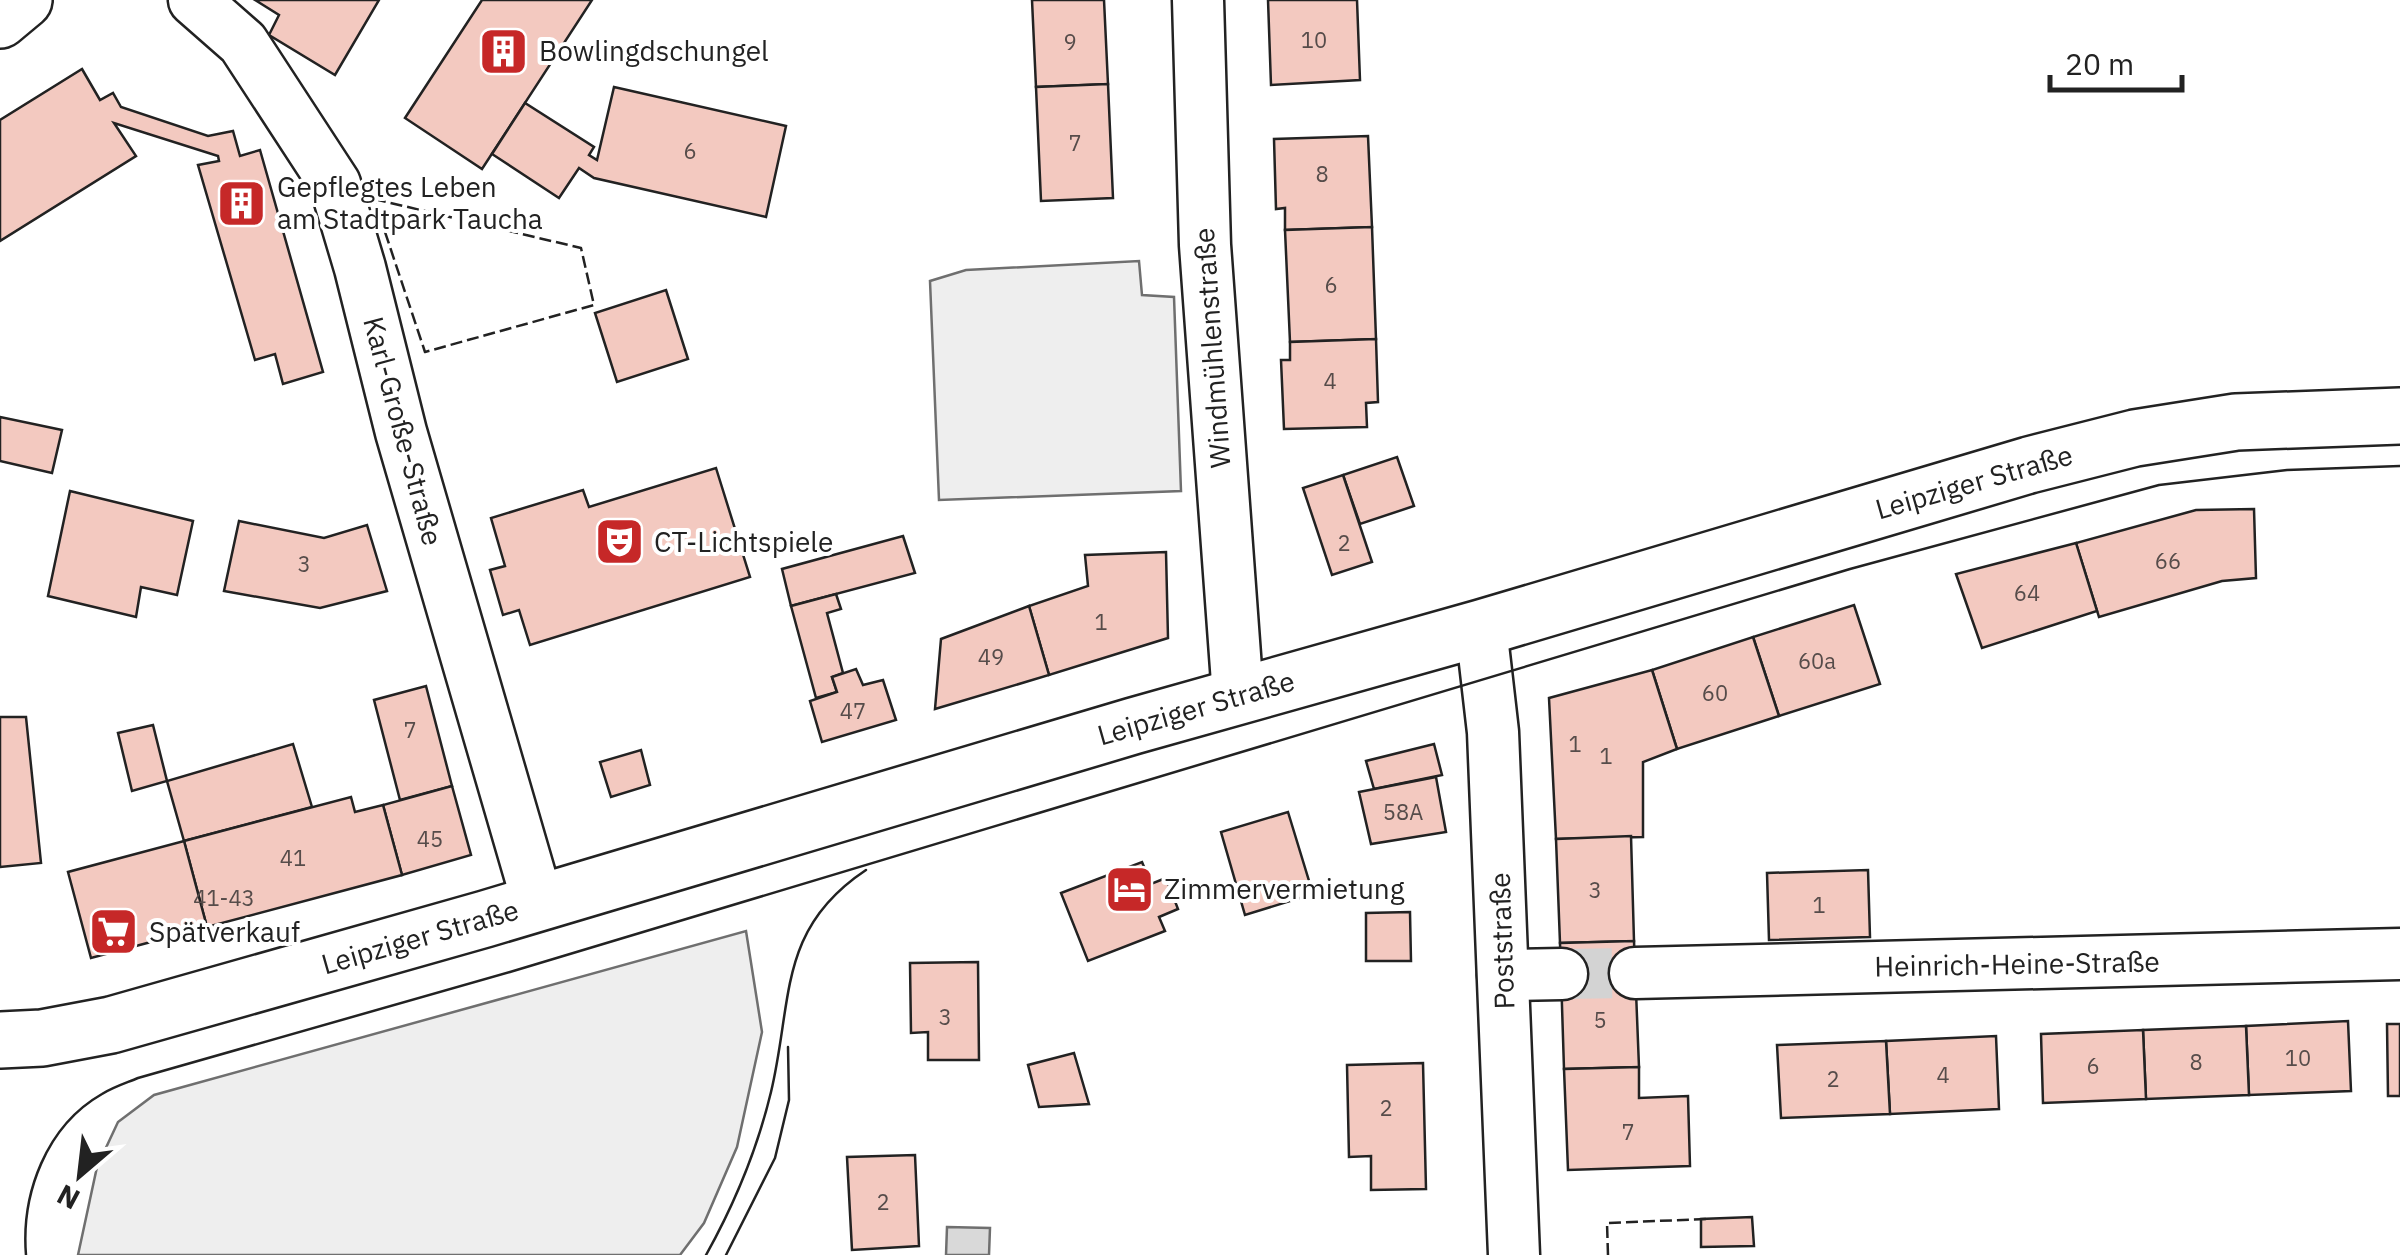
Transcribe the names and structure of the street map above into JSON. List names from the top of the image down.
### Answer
{
  "streets": {
    "main road": ["Leipziger Straße"],
    "street": [
      "Windmühlenstraße",
      "Karl-Große-Straße",
      "Poststraße",
      "Heinrich-Heine-Straße"
    ]
  },
  "crossings": [
    ["Windmühlenstraße", "Leipziger Straße"],
    ["Karl-Große-Straße", "Leipziger Straße"],
    ["Leipziger Straße", "Poststraße"]
  ],
  "places": {
    "building": ["Bowlingdschungel", "Gepflegtes Leben am Stadtpark Taucha"],
    "theatre": ["CT-Lichtspiele"],
    "hotel": ["Zimmervermietung"],
    "supermarket": ["Spätverkauf"]
  },
  "house_numbers": [
    "10",
    "9",
    "7",
    "6",
    "8",
    "6",
    "4",
    "2",
    "66",
    "3",
    "64",
    "1",
    "49",
    "60a",
    "60",
    "47",
    "7",
    "1",
    "1",
    "58A",
    "45",
    "41",
    "3",
    "41-43",
    "1",
    "3",
    "5",
    "10",
    "8",
    "6",
    "4",
    "2",
    "2",
    "7",
    "2"
  ],
  "scale_bar": "20 m",
  "north": "bottom left"
}
